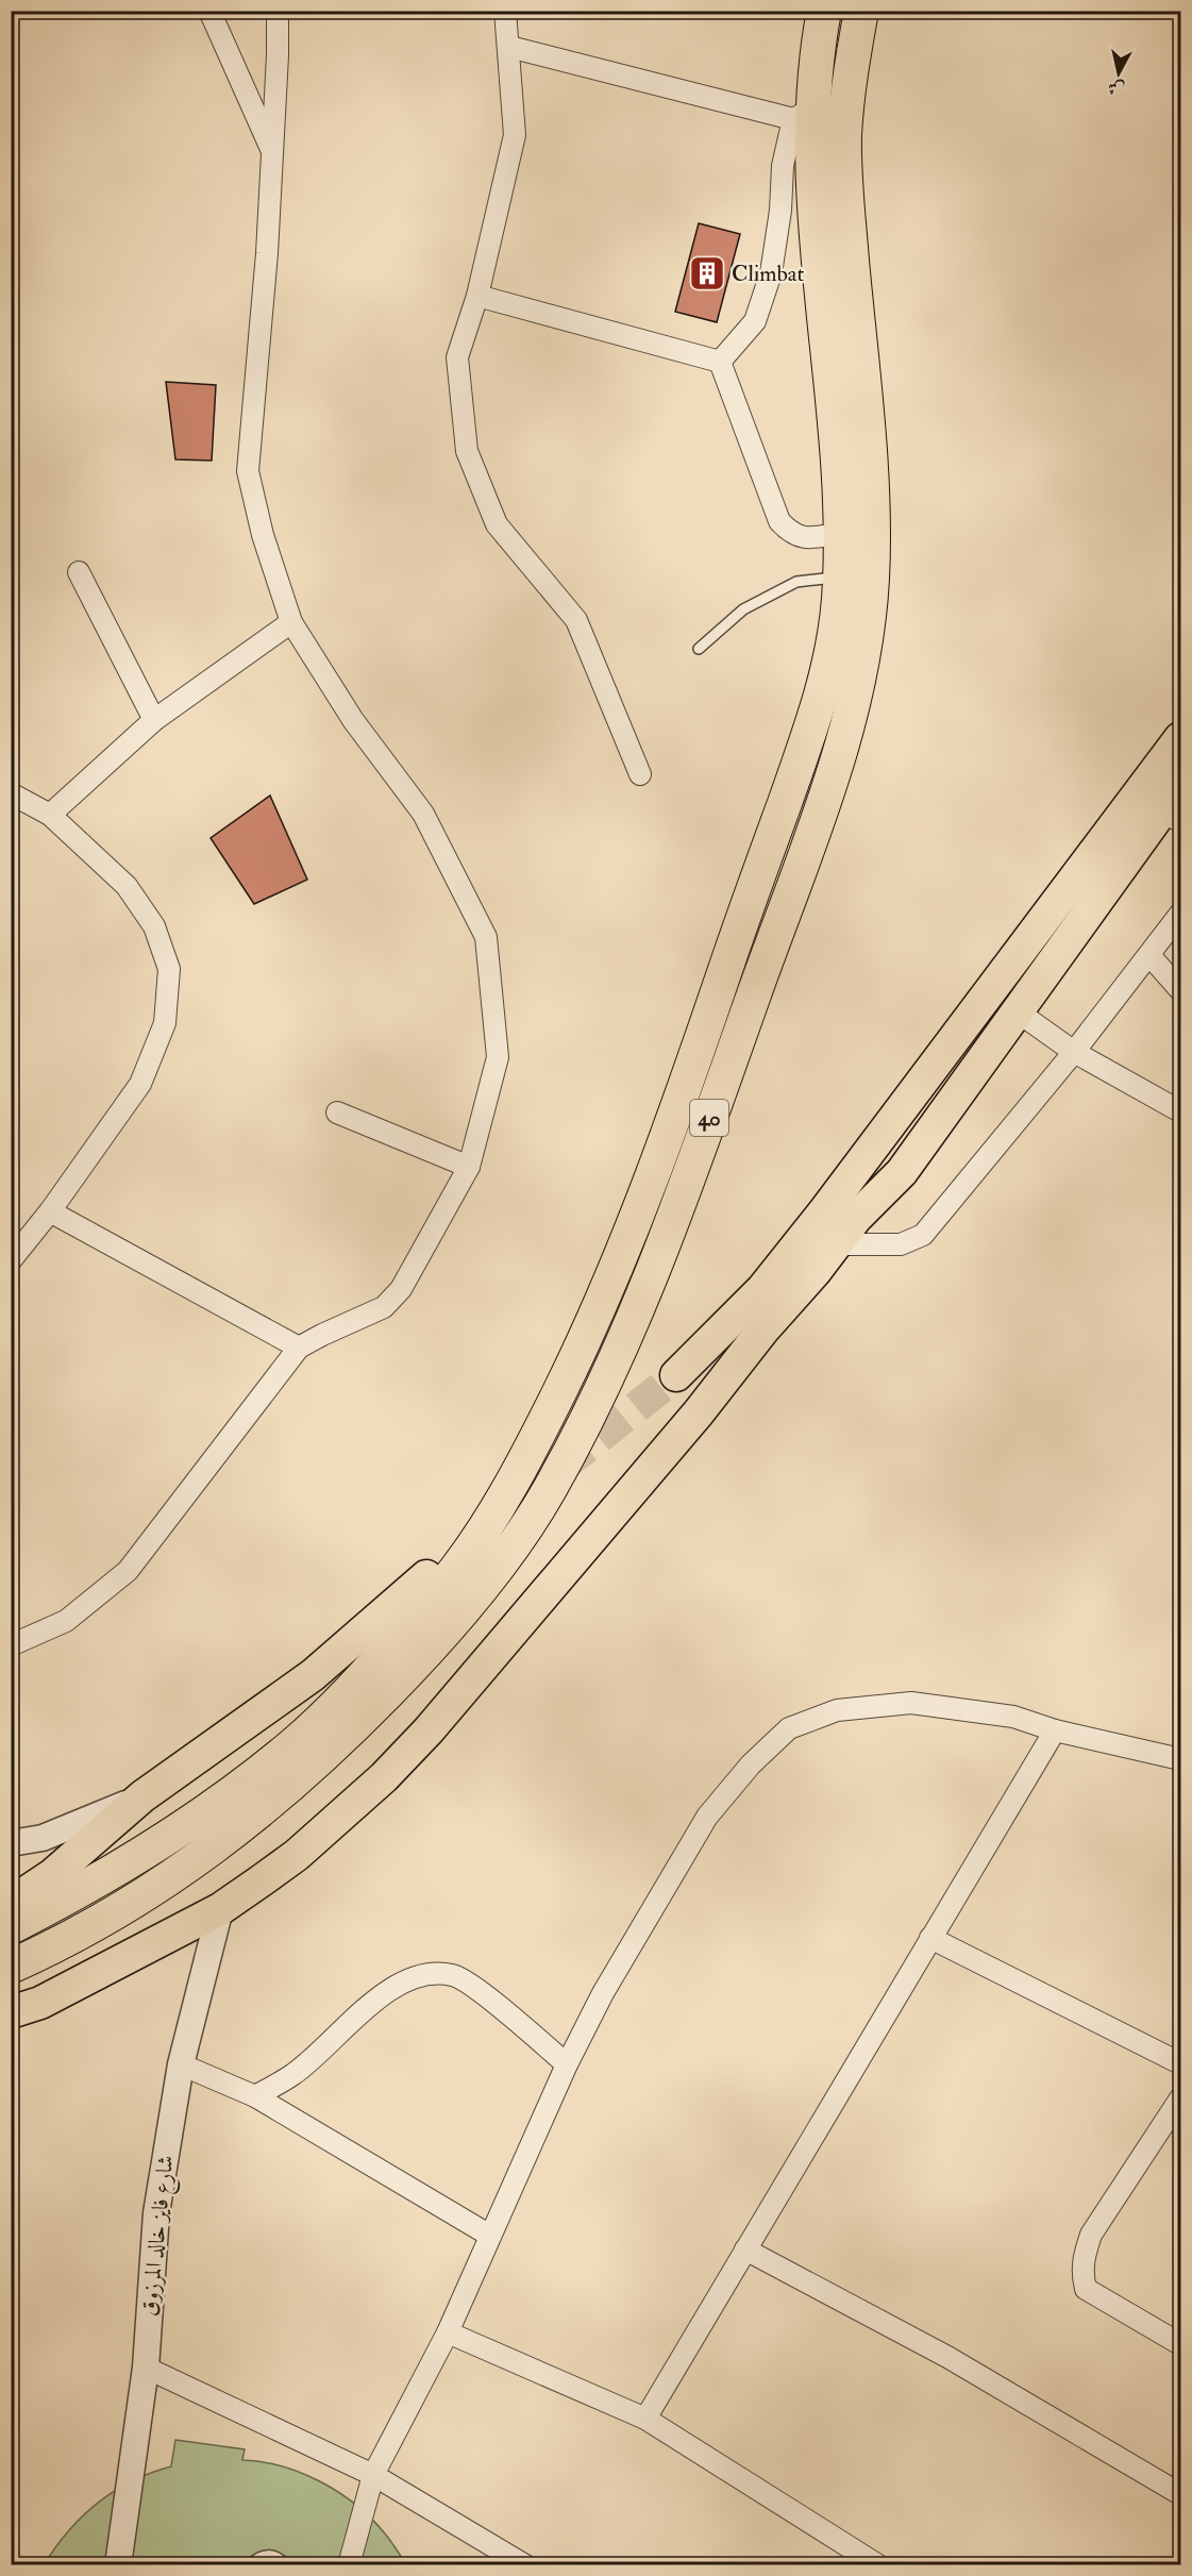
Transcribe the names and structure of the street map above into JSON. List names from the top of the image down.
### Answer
{
  "streets": {
    "highway": ["40"],
    "street": ["شارع فايز خالد المرزوق"]
  },
  "places": {
    "building": ["Climbat"]
  },
  "north": "bottom"
}
